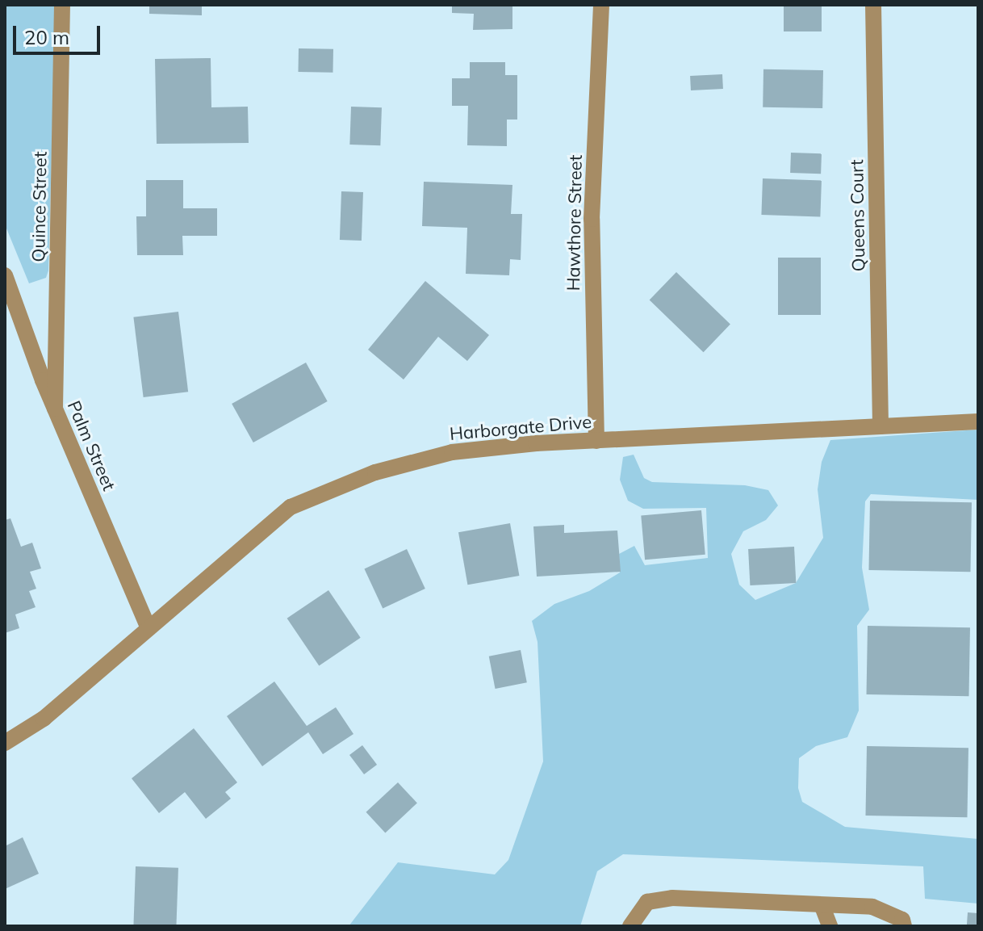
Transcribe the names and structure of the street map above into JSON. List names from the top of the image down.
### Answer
{
  "streets": {
    "street": [
      "Quince Street",
      "Queens Court",
      "Hawthore Street",
      "Harborgate Drive",
      "Palm Street"
    ]
  },
  "crossings": [
    ["Quince Street", "Palm Street"],
    ["Queens Court", "Harborgate Drive"],
    ["Hawthore Street", "Harborgate Drive"],
    ["Harborgate Drive", "Palm Street"]
  ],
  "scale_bar": "20 m"
}
